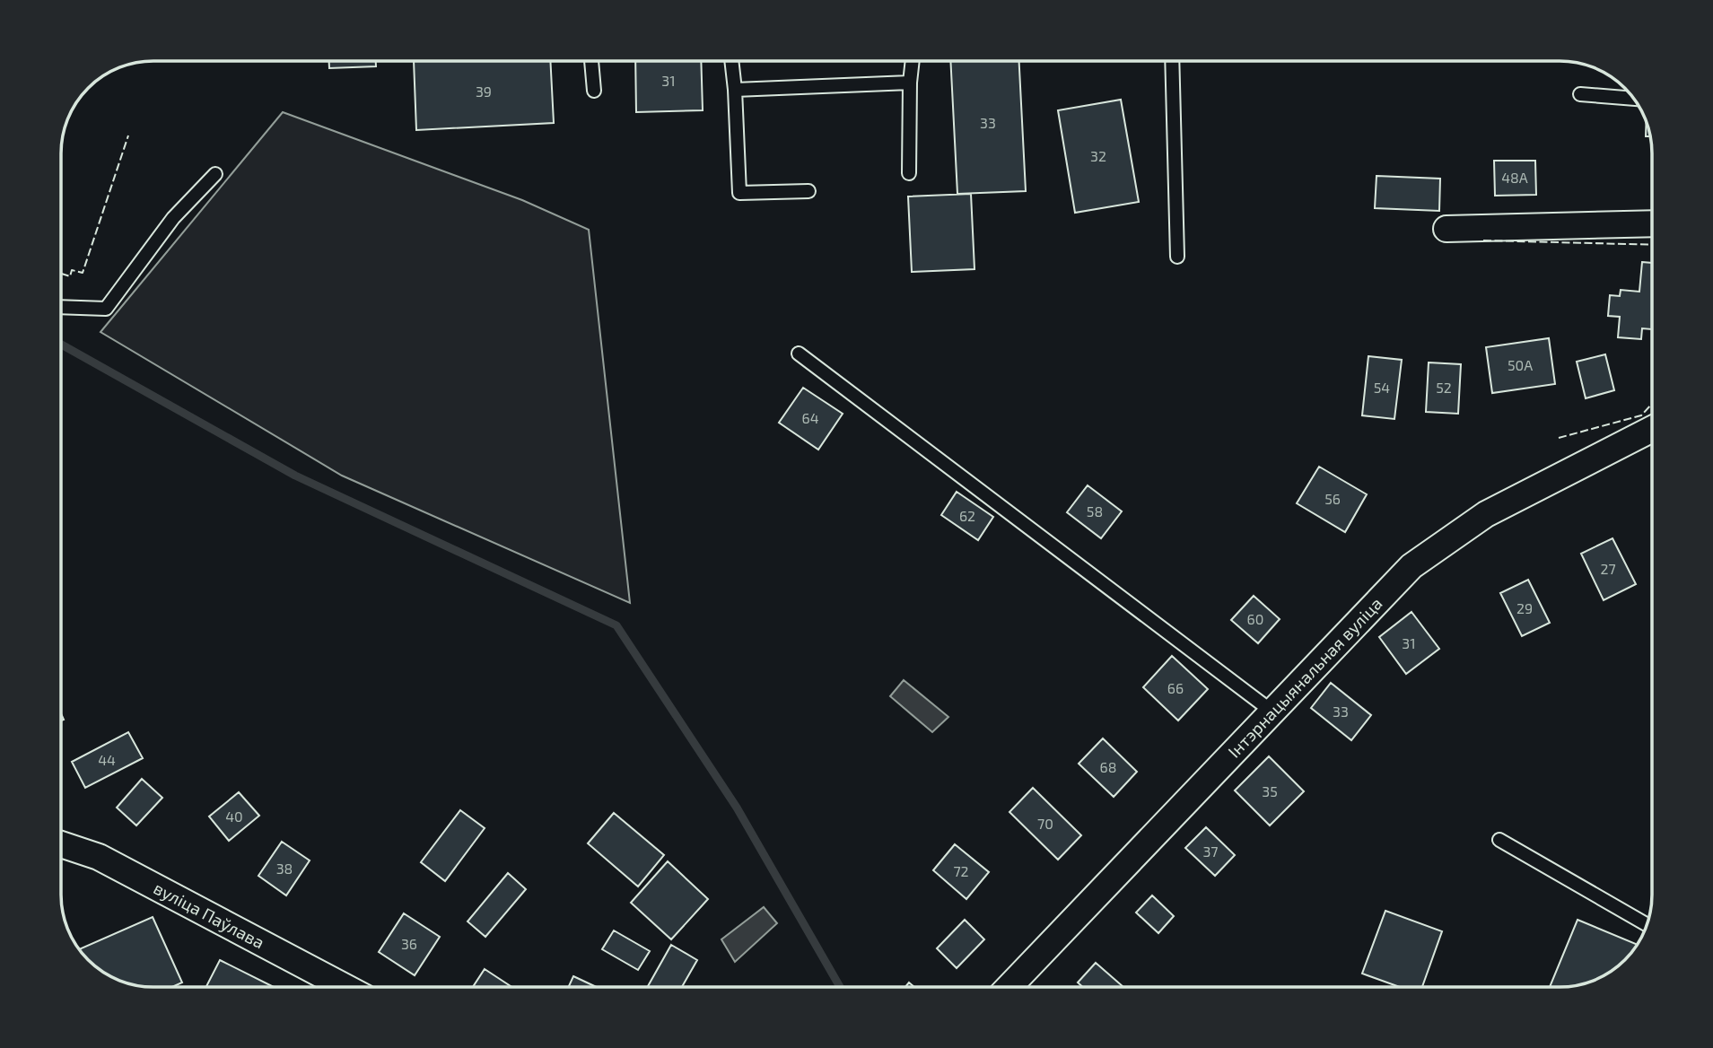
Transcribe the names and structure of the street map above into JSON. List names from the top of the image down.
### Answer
{
  "streets": {
    "street": ["Інтэрнацыянальная вуліца", "вуліца Паўлава"]
  },
  "house_numbers": [
    "31",
    "39",
    "33",
    "32",
    "48А",
    "50А",
    "54",
    "52",
    "64",
    "56",
    "58",
    "62",
    "27",
    "29",
    "60",
    "31",
    "66",
    "33",
    "44",
    "68",
    "35",
    "40",
    "70",
    "37",
    "38",
    "72",
    "36"
  ]
}
